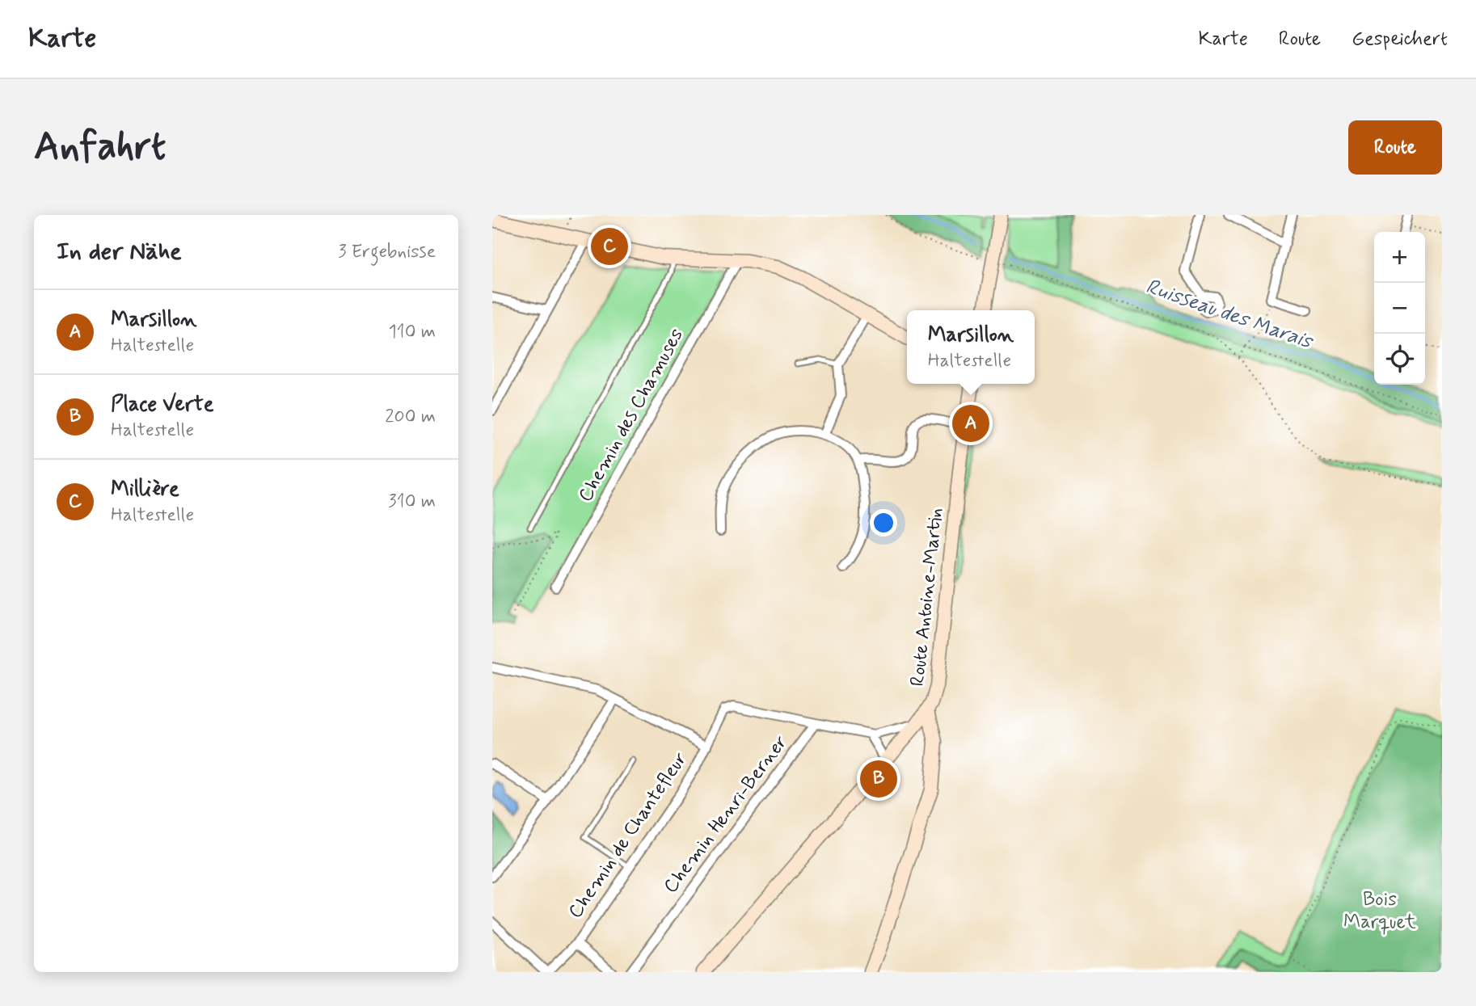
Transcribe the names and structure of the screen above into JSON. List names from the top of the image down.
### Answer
{
  "streets": {
    "street": [
      "Chemin des Chamuses",
      "Route Antoine-Martin",
      "Chemin Henri-Berner",
      "Chemin de Chantefleur"
    ]
  },
  "crossings": [
    ["Chemin Henri-Berner", "Chemin de Chantefleur"]
  ],
  "water": ["Ruisseau des Marais"],
  "parks": ["Bois Marquet"],
  "page": {
    "header": "Karte",
    "nav": ["Karte", "Route", "Gespeichert"],
    "buttons": "Route",
    "title": "Anfahrt",
    "heading": ["In der Nähe", "3 Ergebnisse"],
    "pins": ["C", "A", "B"],
    "map_buttons": ["+", "−"],
    "list": [
      {
        "mark": "A",
        "name": "Marsillon",
        "note": "Haltestelle",
        "value": "110 m"
      },
      {
        "mark": "B",
        "name": "Place Verte",
        "note": "Haltestelle",
        "value": "200 m"
      },
      {
        "mark": "C",
        "name": "Millière",
        "note": "Haltestelle",
        "value": "310 m"
      }
    ],
    "popup": ["Marsillon", "Haltestelle"]
  }
}
